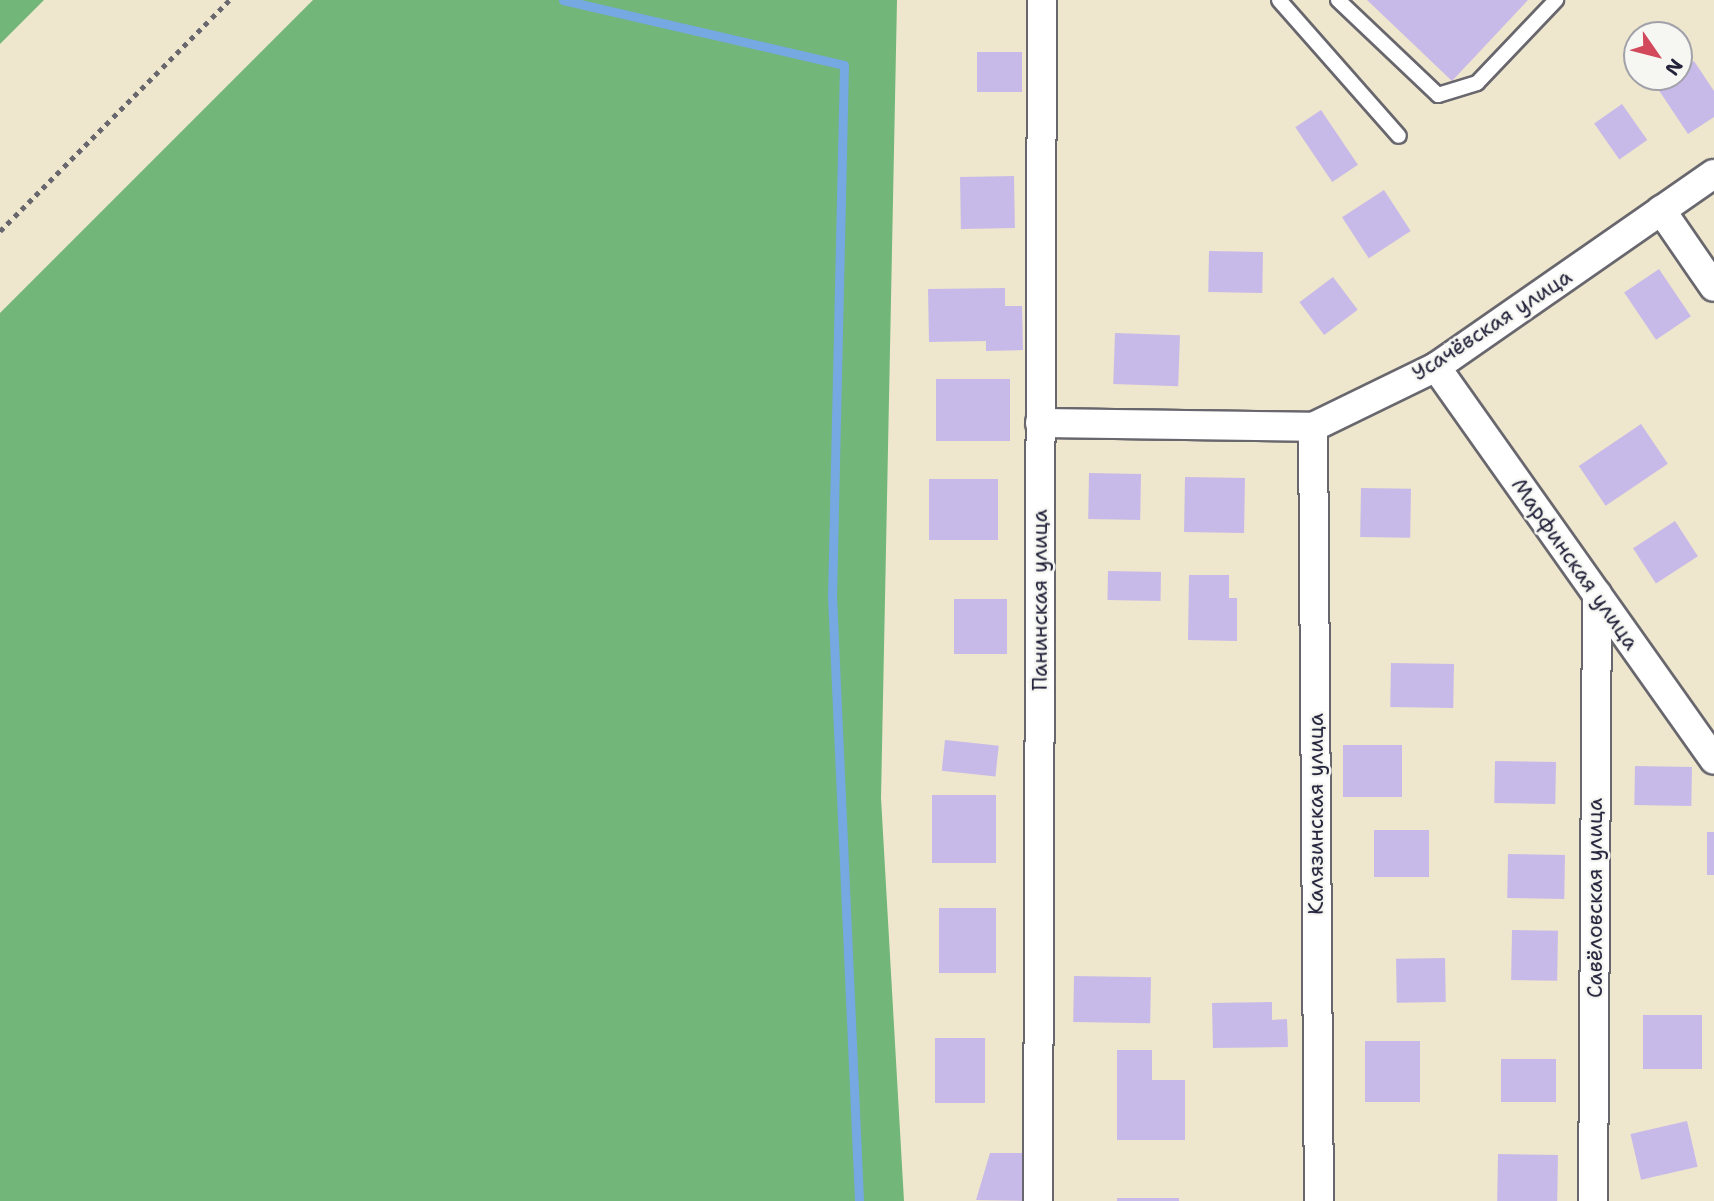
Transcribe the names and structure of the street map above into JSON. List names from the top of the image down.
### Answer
{
  "streets": {
    "street": [
      "Усачёвская улица",
      "Марфинская улица",
      "Панинская улица",
      "Калязинская улица",
      "Савёловская улица"
    ]
  },
  "crossings": [
    ["Усачёвская улица", "Марфинская улица"],
    ["Усачёвская улица", "Панинская улица"],
    ["Усачёвская улица", "Калязинская улица"],
    ["Марфинская улица", "Савёловская улица"]
  ],
  "north": "bottom right"
}
